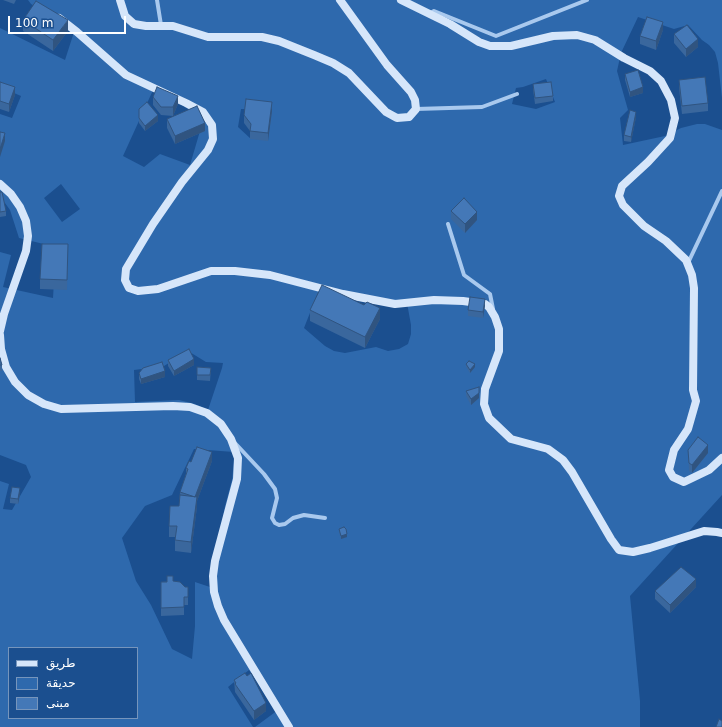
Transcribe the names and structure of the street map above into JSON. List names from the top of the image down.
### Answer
{
  "legend": ["طريق", "حديقة", "مبنى"],
  "scale_bar": "100 m"
}
